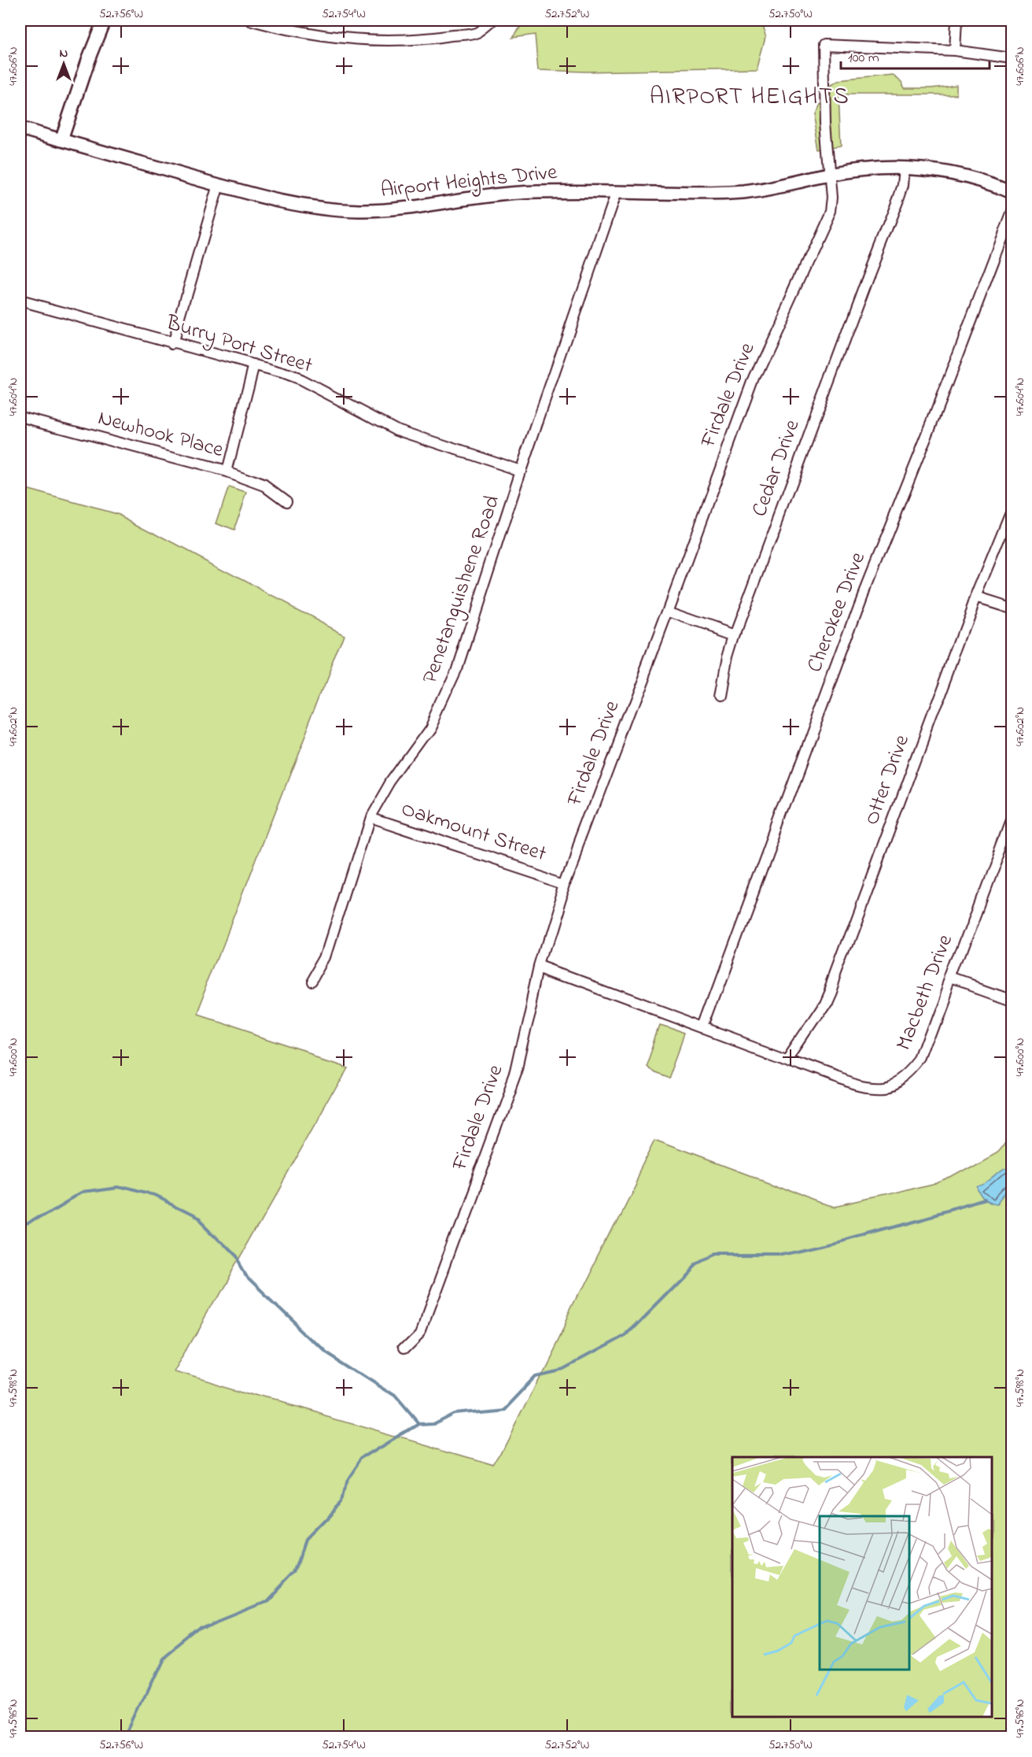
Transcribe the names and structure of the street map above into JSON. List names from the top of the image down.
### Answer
{
  "streets": {
    "street": [
      "Airport Heights Drive",
      "Burry Port Street",
      "Firdale Drive",
      "Newhook Place",
      "Cedar Drive",
      "Penetanguishene Road",
      "Cherokee Drive",
      "Otter Drive",
      "Oakmount Street",
      "Macbeth Drive"
    ]
  },
  "crossings": [
    ["Airport Heights Drive", "Firdale Drive"],
    ["Airport Heights Drive", "Cedar Drive"],
    ["Airport Heights Drive", "Penetanguishene Road"],
    ["Burry Port Street", "Penetanguishene Road"],
    ["Firdale Drive", "Oakmount Street"],
    ["Firdale Drive", "Macbeth Drive"],
    ["Penetanguishene Road", "Oakmount Street"],
    ["Cherokee Drive", "Macbeth Drive"],
    ["Otter Drive", "Macbeth Drive"]
  ],
  "districts": ["AIRPORT HEIGHTS"],
  "scale_bar": "100 m",
  "north": "top",
  "coordinates": [
    "52.756°W",
    "52.754°W",
    "52.752°W",
    "52.750°W",
    "47.606°N",
    "47.604°N",
    "47.602°N",
    "47.600°N",
    "47.598°N",
    "47.596°N"
  ]
}
